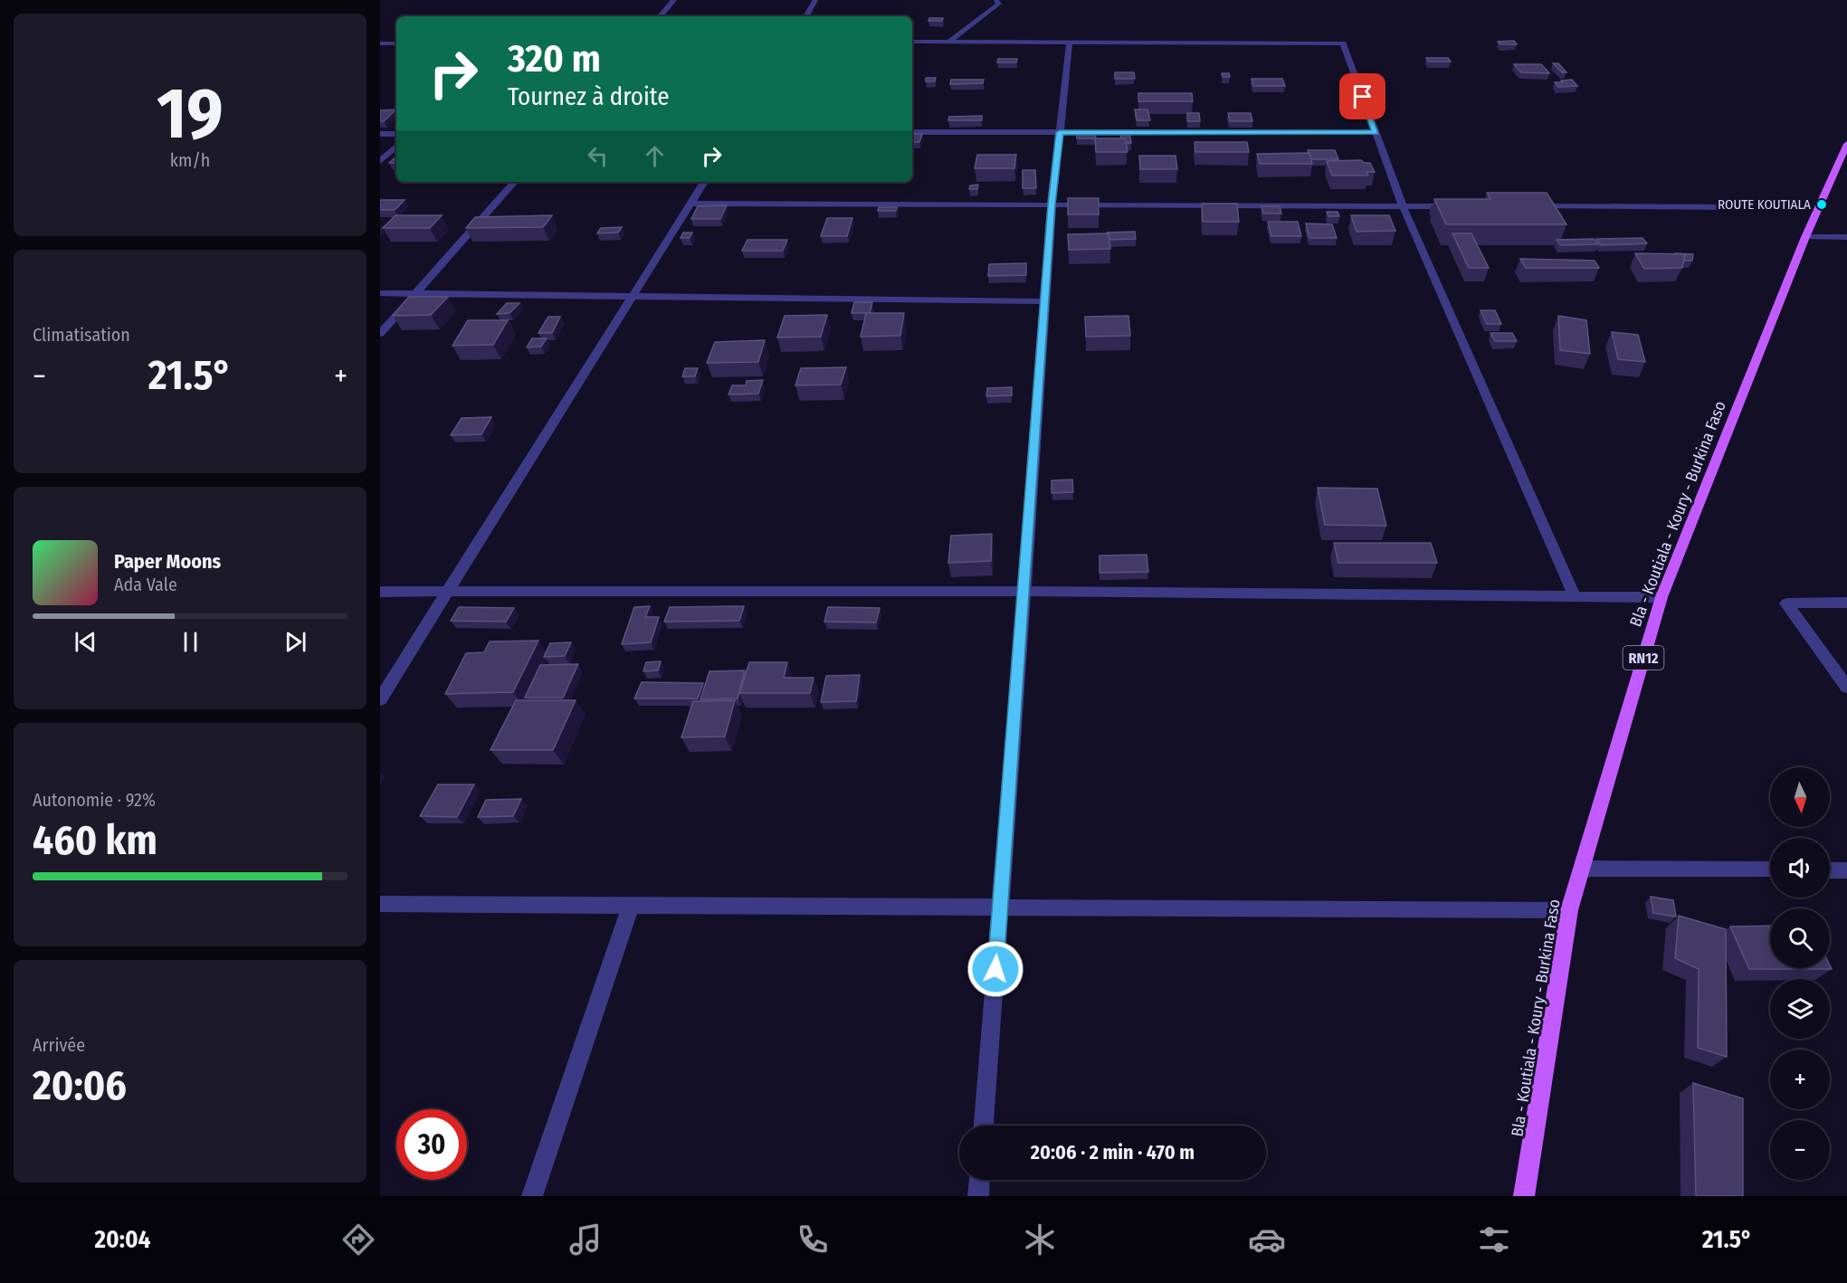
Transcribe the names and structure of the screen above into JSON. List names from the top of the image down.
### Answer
{
  "streets": {
    "main road": ["Bla - Koutiala - Koury - Burkina Faso", "RN12"]
  },
  "places": ["ROUTE KOUTIALA"],
  "north": "bottom",
  "page": {
    "tile": [
      ["19", "km/h"],
      "Climatisation",
      ["Autonomie · 92%", "460 km"],
      ["Arrivée", "20:06"]
    ],
    "turn": ["320 m", "Tournez à droite"],
    "heat": ["−", "21.5°", "+"],
    "song": ["Paper Moons", "Ada Vale"],
    "map_buttons": ["+", "−"],
    "limit": "30",
    "trip": "20:06 · 2 min · 470 m",
    "tabs": ["20:04", "21.5°"]
  }
}
